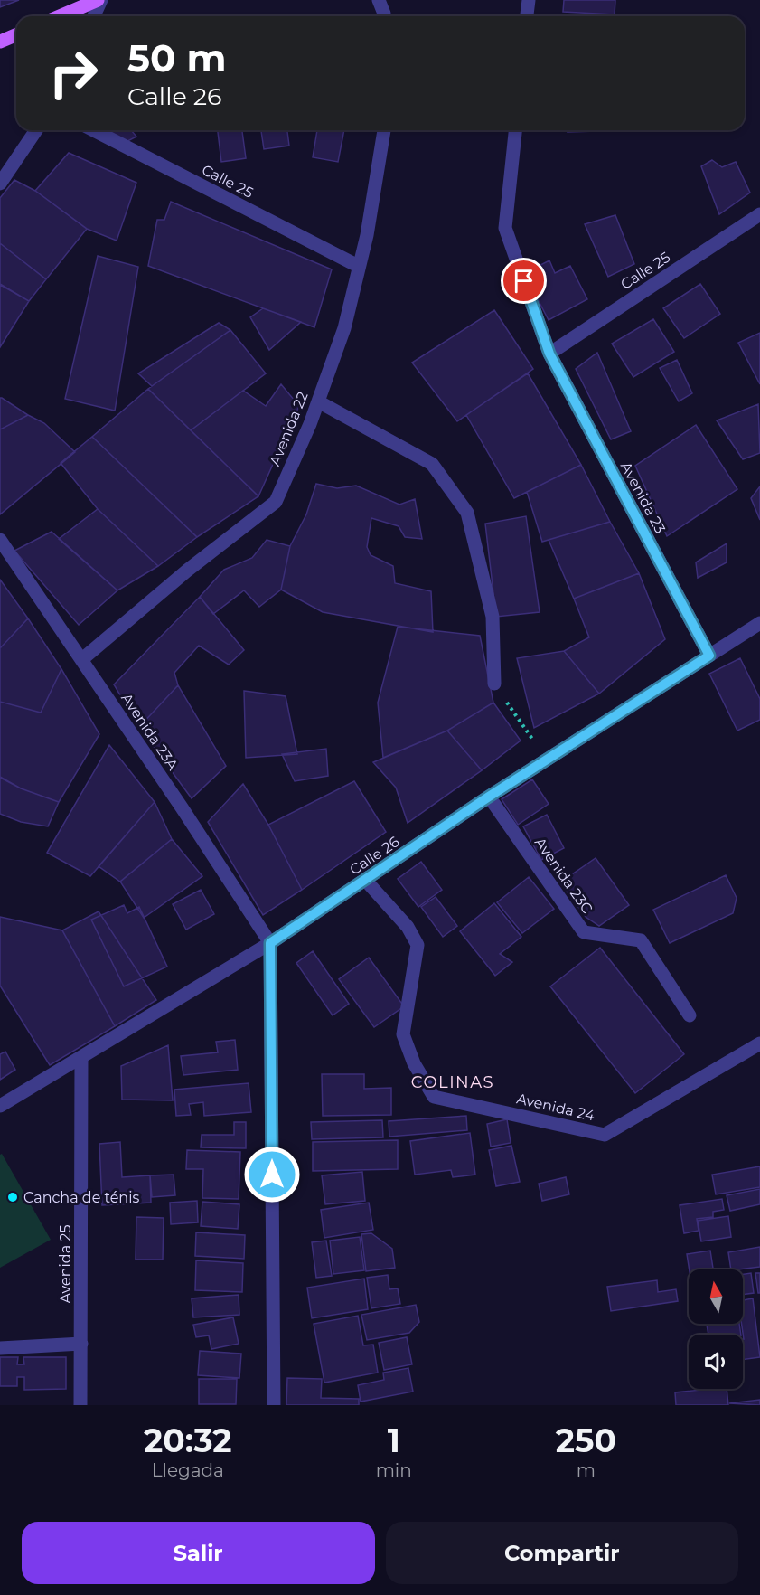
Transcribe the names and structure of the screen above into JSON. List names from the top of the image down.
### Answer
{
  "streets": {
    "street": [
      "Calle 25",
      "Avenida 22",
      "Avenida 23",
      "Avenida 23A",
      "Calle 26",
      "Avenida 23C",
      "Avenida 24",
      "Avenida 25"
    ]
  },
  "crossings": [
    ["Calle 25", "Avenida 22"],
    ["Calle 25", "Avenida 23"],
    ["Avenida 22", "Avenida 23A"],
    ["Avenida 23", "Calle 26"],
    ["Avenida 23A", "Calle 26"],
    ["Calle 26", "Avenida 23C"],
    ["Calle 26", "Avenida 24"],
    ["Calle 26", "Avenida 25"]
  ],
  "districts": ["COLINAS"],
  "places": ["Cancha de ténis"],
  "north": "top",
  "page": {
    "turn": ["50 m", "Calle 26"],
    "eta": [
      "20:32",
      "Llegada",
      "1",
      "min",
      "250",
      "m"
    ],
    "buttons": ["Salir", "Compartir"]
  }
}
